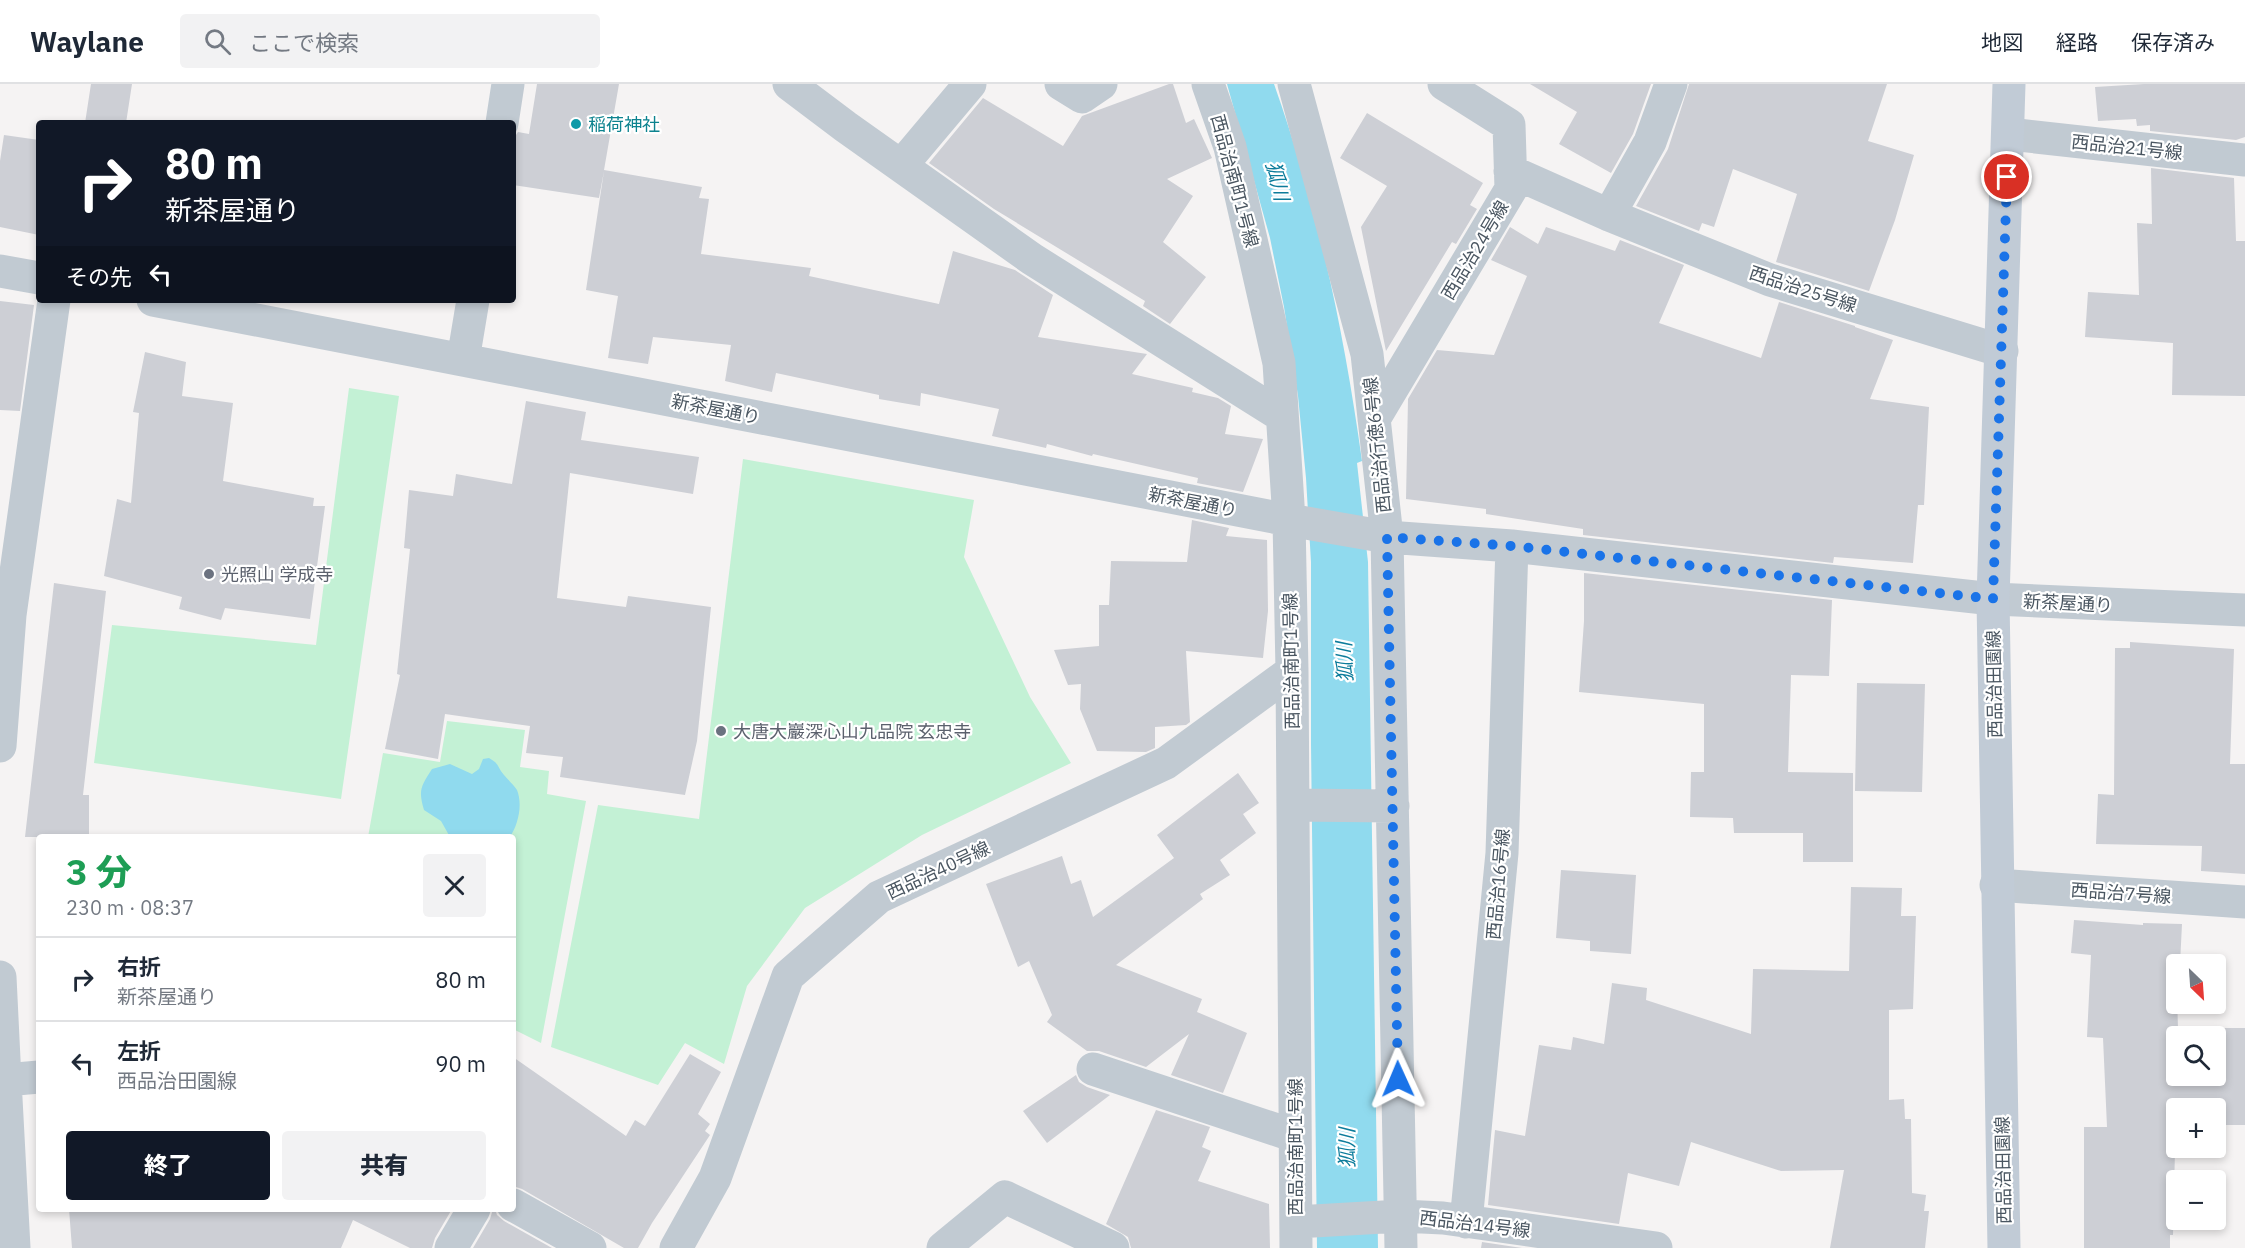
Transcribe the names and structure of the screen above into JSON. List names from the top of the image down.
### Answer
{
  "streets": {
    "street": [
      "西品治21号線",
      "西品治南町1号線",
      "西品治24号線",
      "西品治25号線",
      "新茶屋通り",
      "西品治行徳6号線",
      "西品治田園線",
      "西品治40号線",
      "西品治16号線",
      "西品治7号線",
      "西品治14号線"
    ]
  },
  "crossings": [
    ["西品治21号線", "西品治田園線"],
    ["西品治南町1号線", "新茶屋通り"],
    ["西品治南町1号線", "西品治40号線"],
    ["西品治南町1号線", "西品治14号線"],
    ["西品治24号線", "西品治行徳6号線"],
    ["西品治25号線", "西品治田園線"],
    ["新茶屋通り", "西品治行徳6号線"],
    ["新茶屋通り", "西品治田園線"],
    ["新茶屋通り", "西品治16号線"],
    ["西品治行徳6号線", "西品治14号線"],
    ["西品治田園線", "西品治7号線"],
    ["西品治16号線", "西品治14号線"]
  ],
  "water": ["狐川"],
  "places": ["稲荷神社", "光照山 学成寺", "大唐大巖深心山九品院 玄忠寺"],
  "north": "bottom right",
  "page": {
    "header": "Waylane",
    "search": "ここで検索",
    "nav": ["地図", "経路", "保存済み"],
    "turn": ["80 m", "新茶屋通り"],
    "then": "その先",
    "heading": ["3 分", "230 m · 08:37"],
    "list": [
      {
        "name": "右折",
        "note": "新茶屋通り",
        "value": "80 m"
      },
      {
        "name": "左折",
        "note": "西品治田園線",
        "value": "90 m"
      }
    ],
    "map_buttons": ["+", "−"],
    "buttons": ["終了", "共有"]
  }
}
